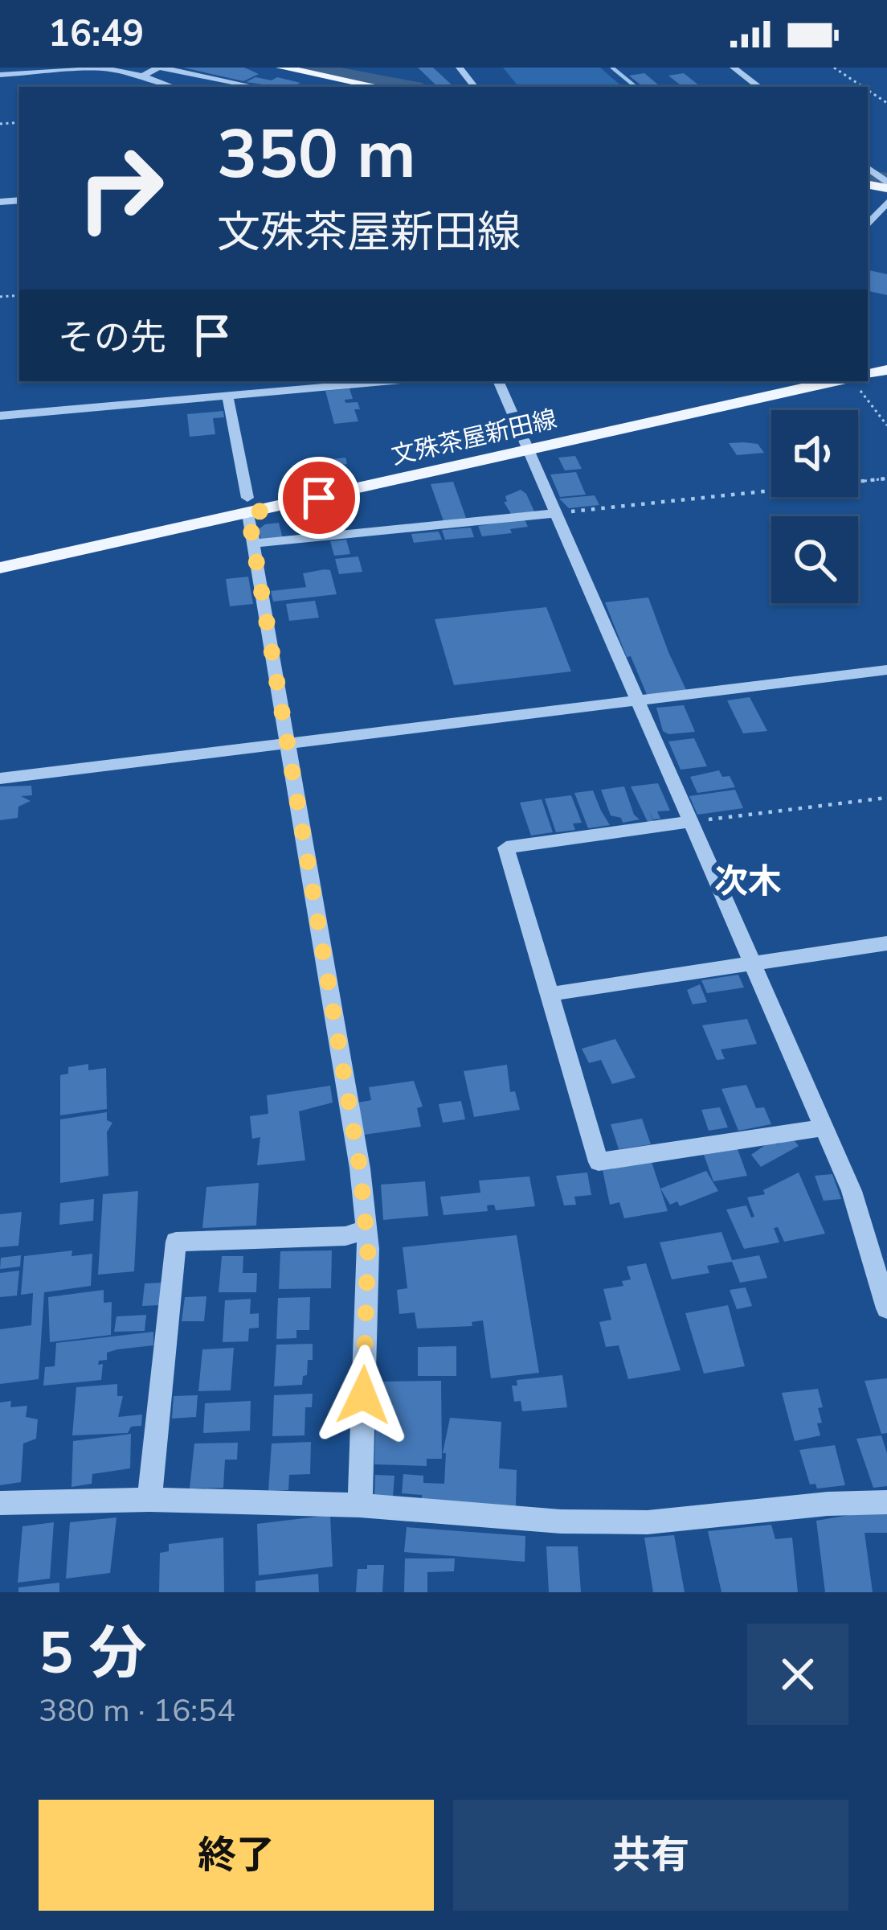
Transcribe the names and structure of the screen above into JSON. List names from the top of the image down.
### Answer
{
  "streets": {
    "main road": ["文殊茶屋新田線"]
  },
  "districts": ["次木"],
  "page": {
    "status": "16:49",
    "turn": ["350 m", "文殊茶屋新田線"],
    "then": "その先",
    "heading": ["5 分", "380 m · 16:54"],
    "buttons": ["終了", "共有"]
  }
}
